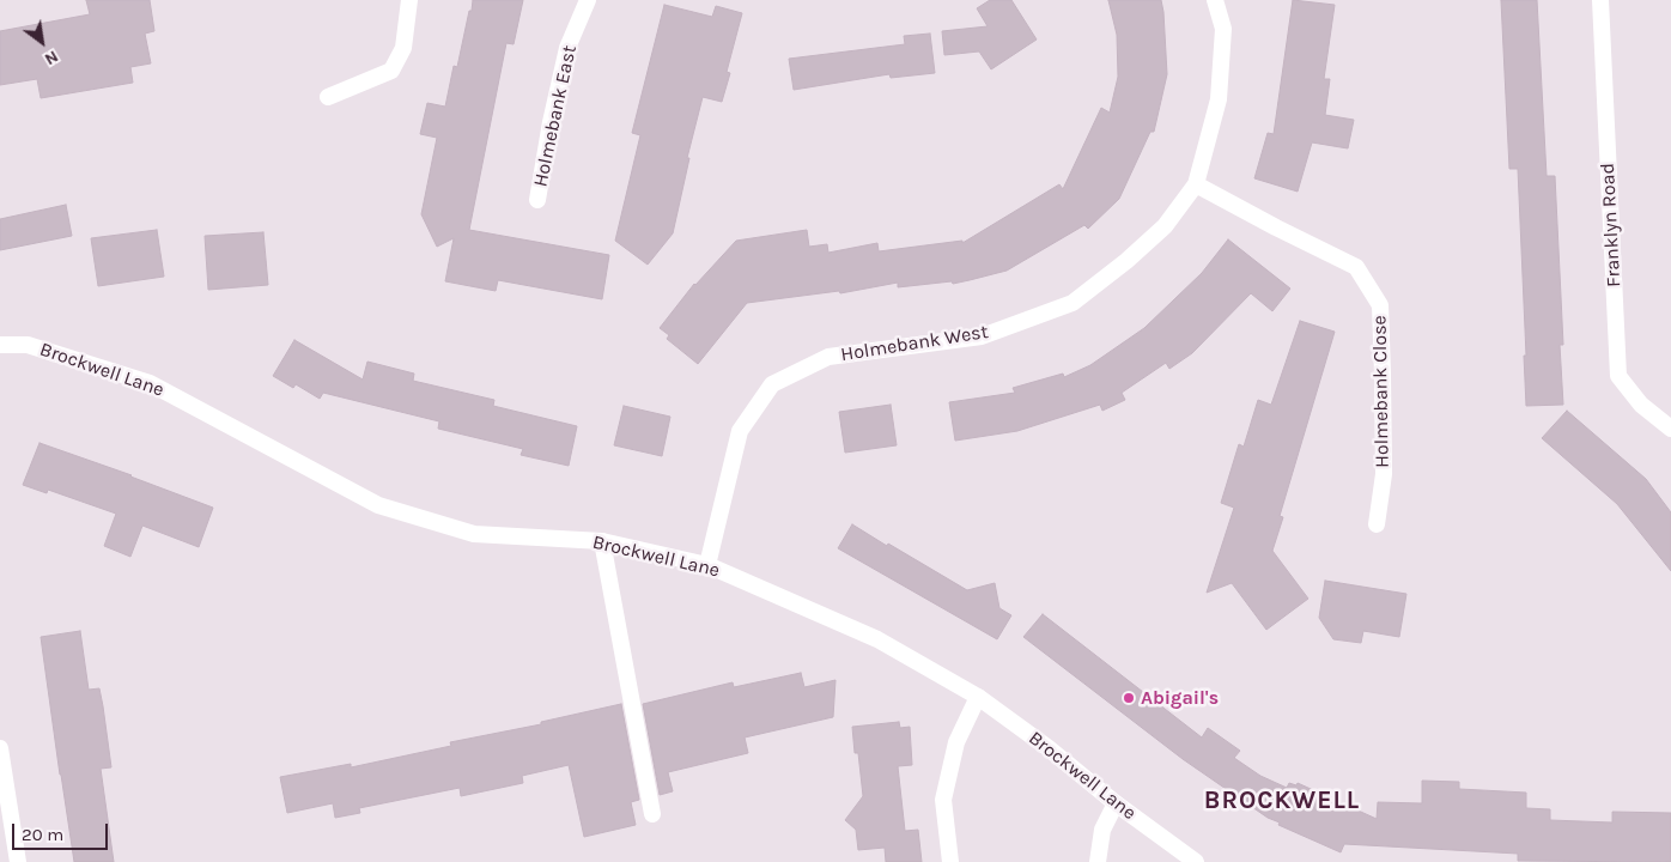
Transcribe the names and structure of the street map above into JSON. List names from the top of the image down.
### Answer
{
  "streets": {
    "street": [
      "Holmebank East",
      "Franklyn Road",
      "Holmebank West",
      "Brockwell Lane",
      "Holmebank Close"
    ]
  },
  "crossings": [
    ["Holmebank West", "Brockwell Lane"],
    ["Holmebank West", "Holmebank Close"]
  ],
  "districts": ["BROCKWELL"],
  "places": ["Abigail's"],
  "scale_bar": "20 m",
  "north": "bottom right"
}
